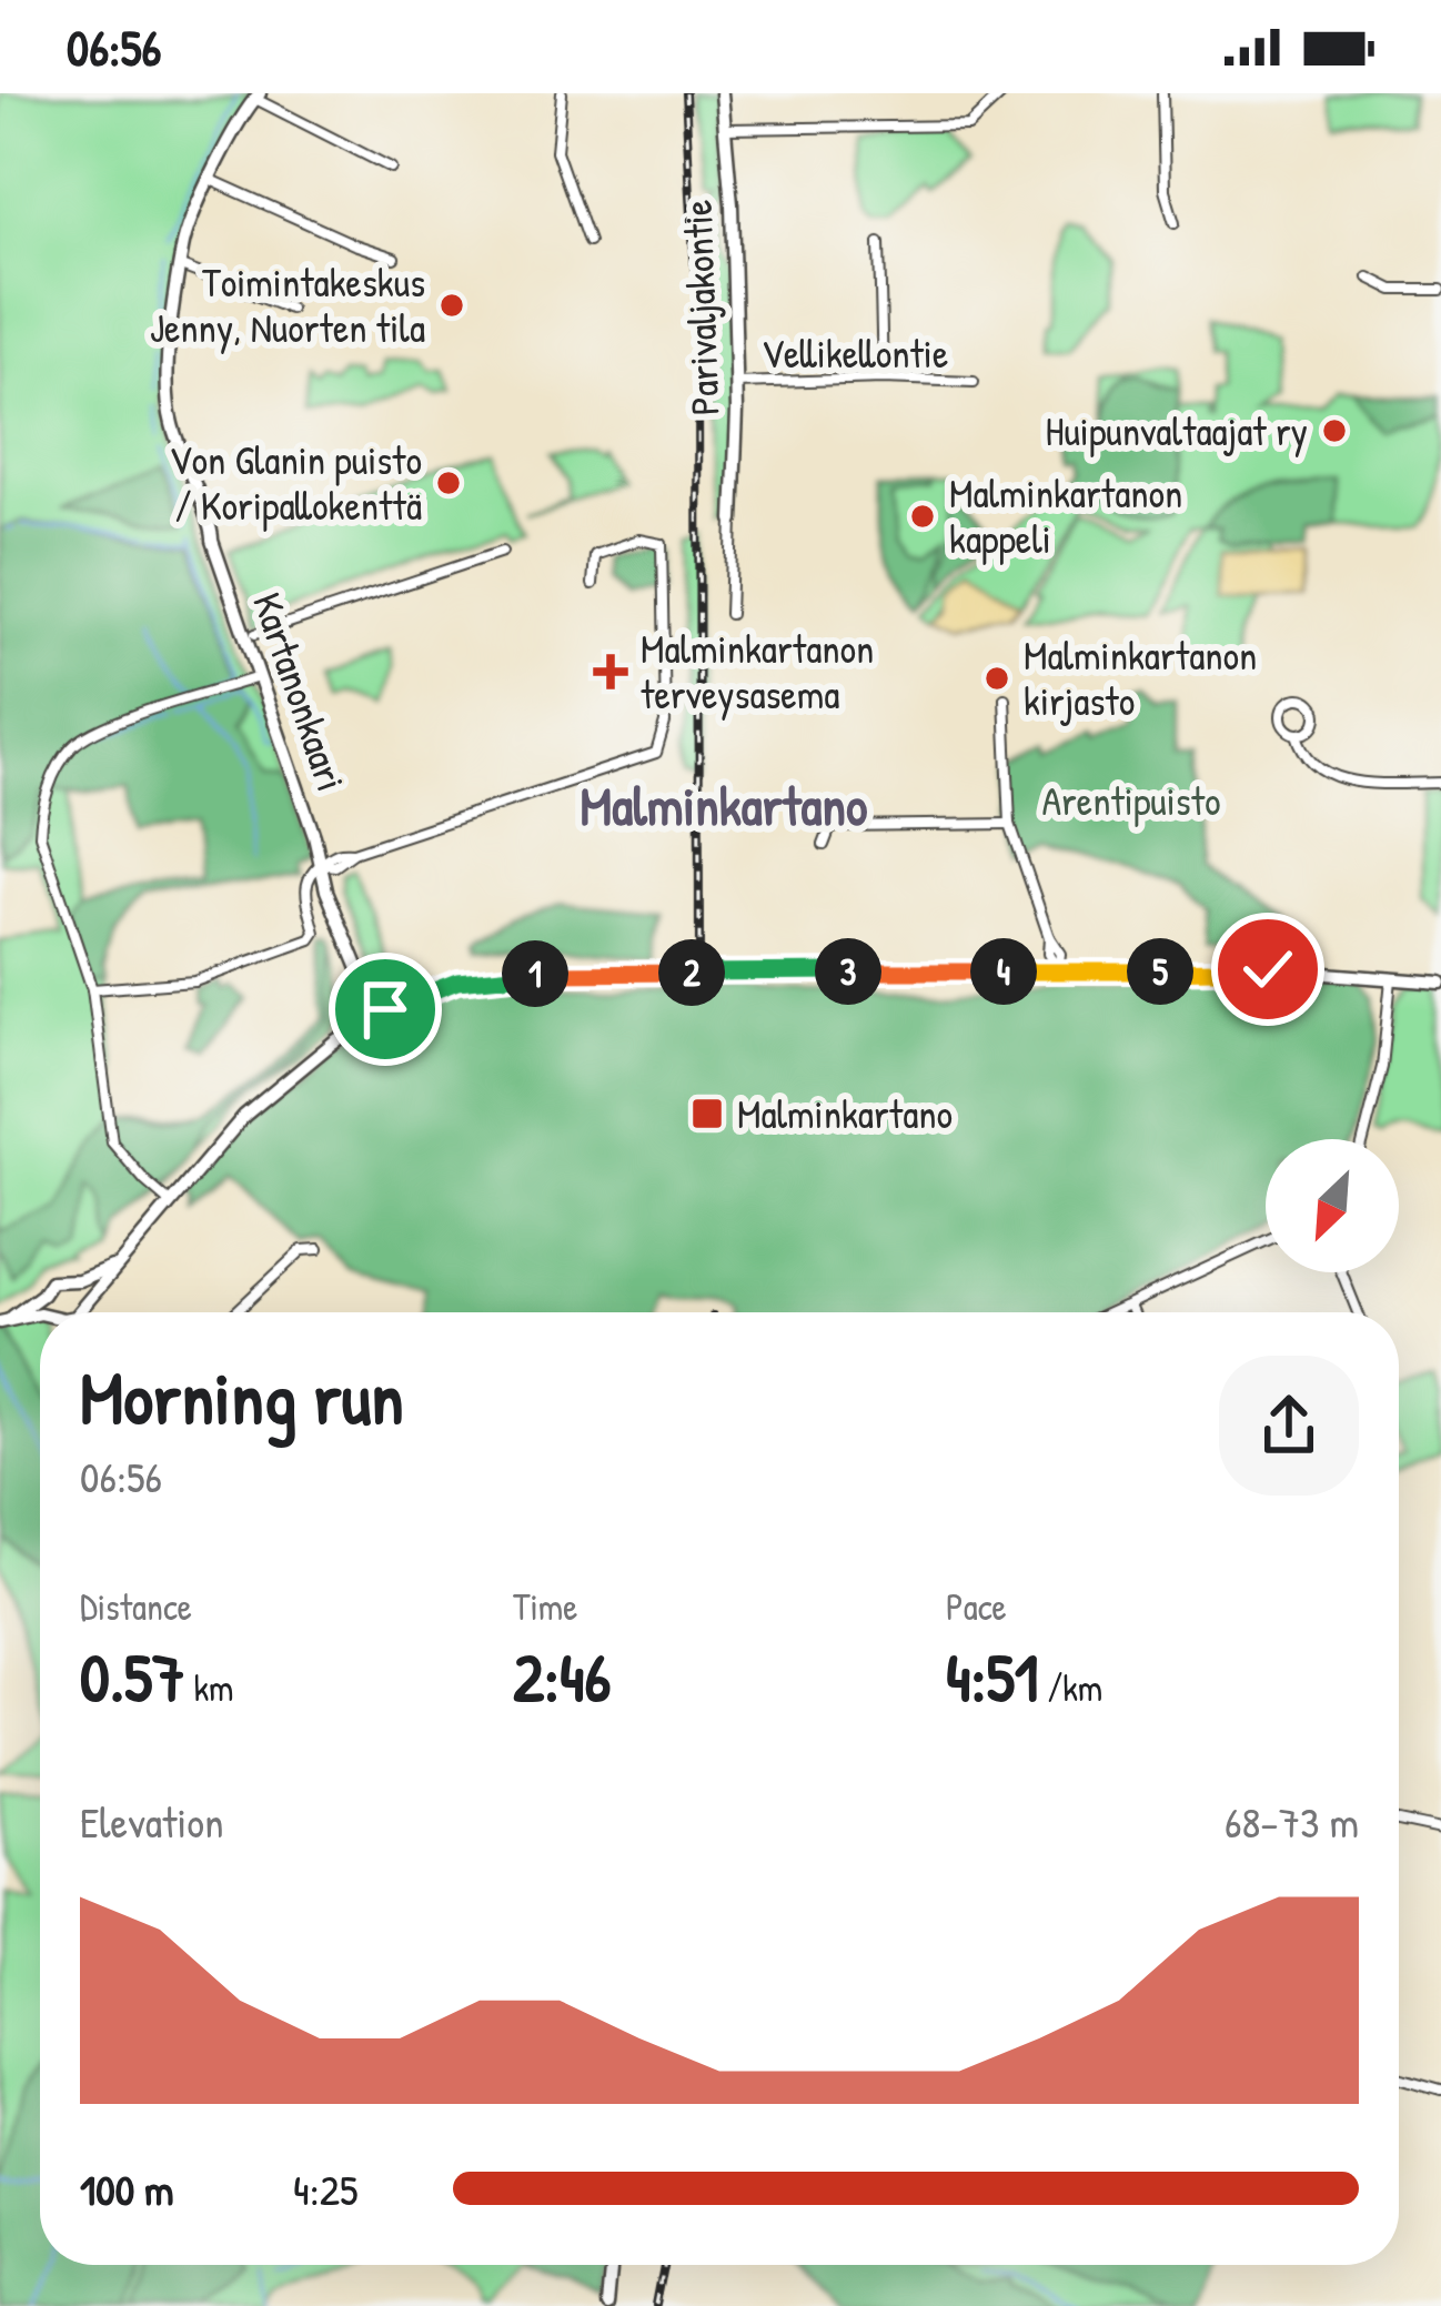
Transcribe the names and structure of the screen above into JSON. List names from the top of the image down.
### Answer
{
  "streets": {
    "main road": ["Parivaljakontie", "Kartanonkaari"],
    "street": ["Vellikellontie"]
  },
  "crossings": [
    ["Parivaljakontie", "Vellikellontie"]
  ],
  "districts": ["Malminkartano"],
  "parks": ["Arentipuisto"],
  "places": {
    "other": [
      "Toimintakeskus Jenny, Nuorten tila",
      "Huipunvaltaajat ry",
      "Von Glanin puisto / Koripallokenttä",
      "Malminkartanon kappeli",
      "Malminkartanon kirjasto"
    ],
    "health": ["Malminkartanon terveysasema"],
    "transit": ["Malminkartano"]
  },
  "north": "bottom left",
  "page": {
    "status": "06:56",
    "pins": [
      "3",
      "4",
      "5",
      "2",
      "1"
    ],
    "heading": ["Morning run", "06:56"],
    "stats": [
      ["Distance", "0.57 km"],
      ["Time", "2:46"],
      ["Pace", "4:51 /km"]
    ],
    "chart": ["Elevation", "68–73 m"],
    "list": [
      {
        "name": "100 m",
        "note": "4:25"
      }
    ]
  }
}
